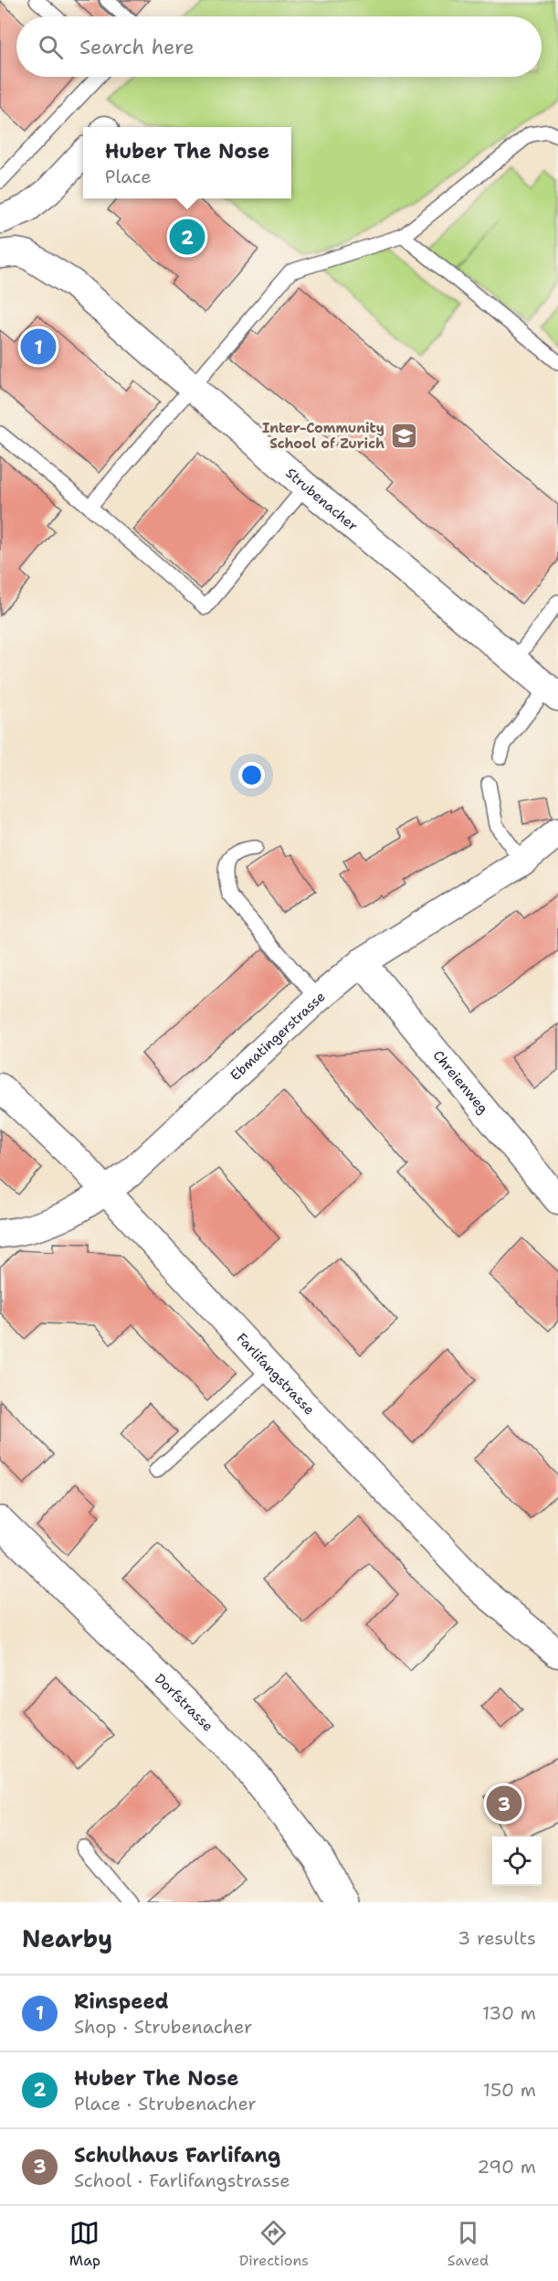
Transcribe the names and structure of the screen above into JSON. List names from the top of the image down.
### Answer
{
  "streets": {
    "street": [
      "Strubenacher",
      "Ebmatingerstrasse",
      "Chreienweg",
      "Farlifangstrasse",
      "Dorfstrasse"
    ]
  },
  "crossings": [
    ["Ebmatingerstrasse", "Chreienweg"],
    ["Ebmatingerstrasse", "Farlifangstrasse"]
  ],
  "places": {
    "school or university": ["Inter-Community School of Zurich"]
  },
  "page": {
    "search": "Search here",
    "popup": ["Huber The Nose", "Place"],
    "pins": ["2", "1", "3"],
    "heading": ["Nearby", "3 results"],
    "list": [
      {
        "mark": "1",
        "name": "Rinspeed",
        "note": "Shop · Strubenacher",
        "value": "130 m"
      },
      {
        "mark": "2",
        "name": "Huber The Nose",
        "note": "Place · Strubenacher",
        "value": "150 m"
      },
      {
        "mark": "3",
        "name": "Schulhaus Farlifang",
        "note": "School · Farlifangstrasse",
        "value": "290 m"
      }
    ],
    "nav": ["Map", "Directions", "Saved"]
  }
}
